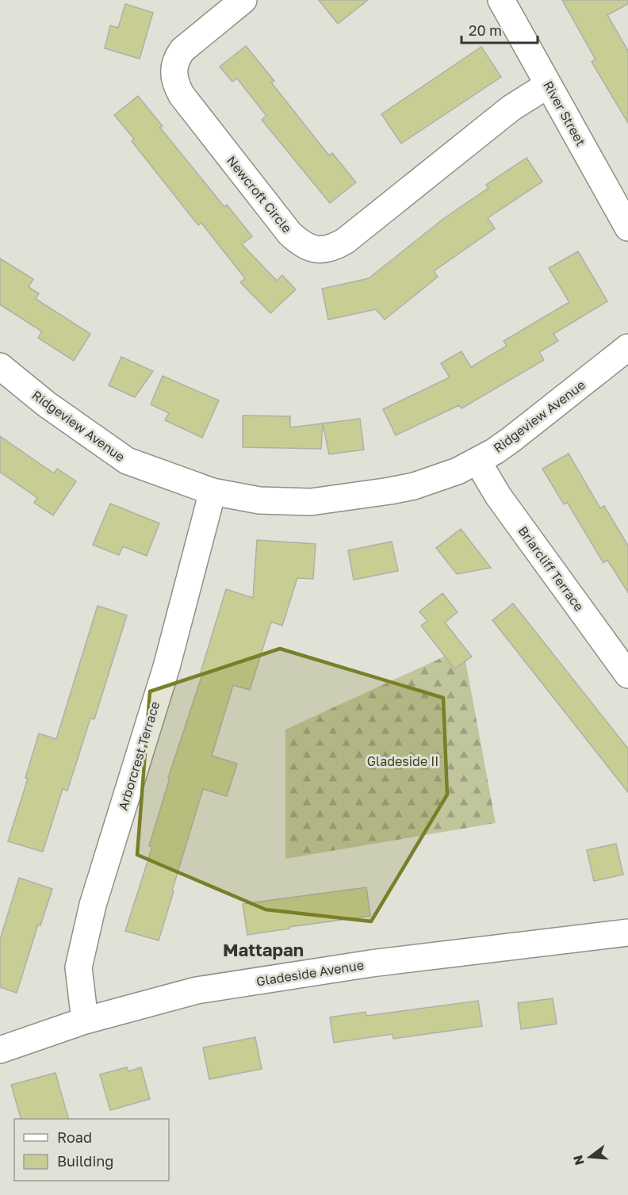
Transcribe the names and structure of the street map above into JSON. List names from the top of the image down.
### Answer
{
  "streets": {
    "street": [
      "River Street",
      "Newcroft Circle",
      "Ridgeview Avenue",
      "Briarcliff Terrace",
      "Arborcrest Terrace",
      "Gladeside Avenue"
    ]
  },
  "crossings": [
    ["River Street", "Newcroft Circle"],
    ["Ridgeview Avenue", "Briarcliff Terrace"],
    ["Ridgeview Avenue", "Arborcrest Terrace"],
    ["Arborcrest Terrace", "Gladeside Avenue"]
  ],
  "districts": ["Mattapan"],
  "parks": ["Gladeside II"],
  "legend": ["Road", "Building"],
  "scale_bar": "20 m",
  "north": "left"
}
